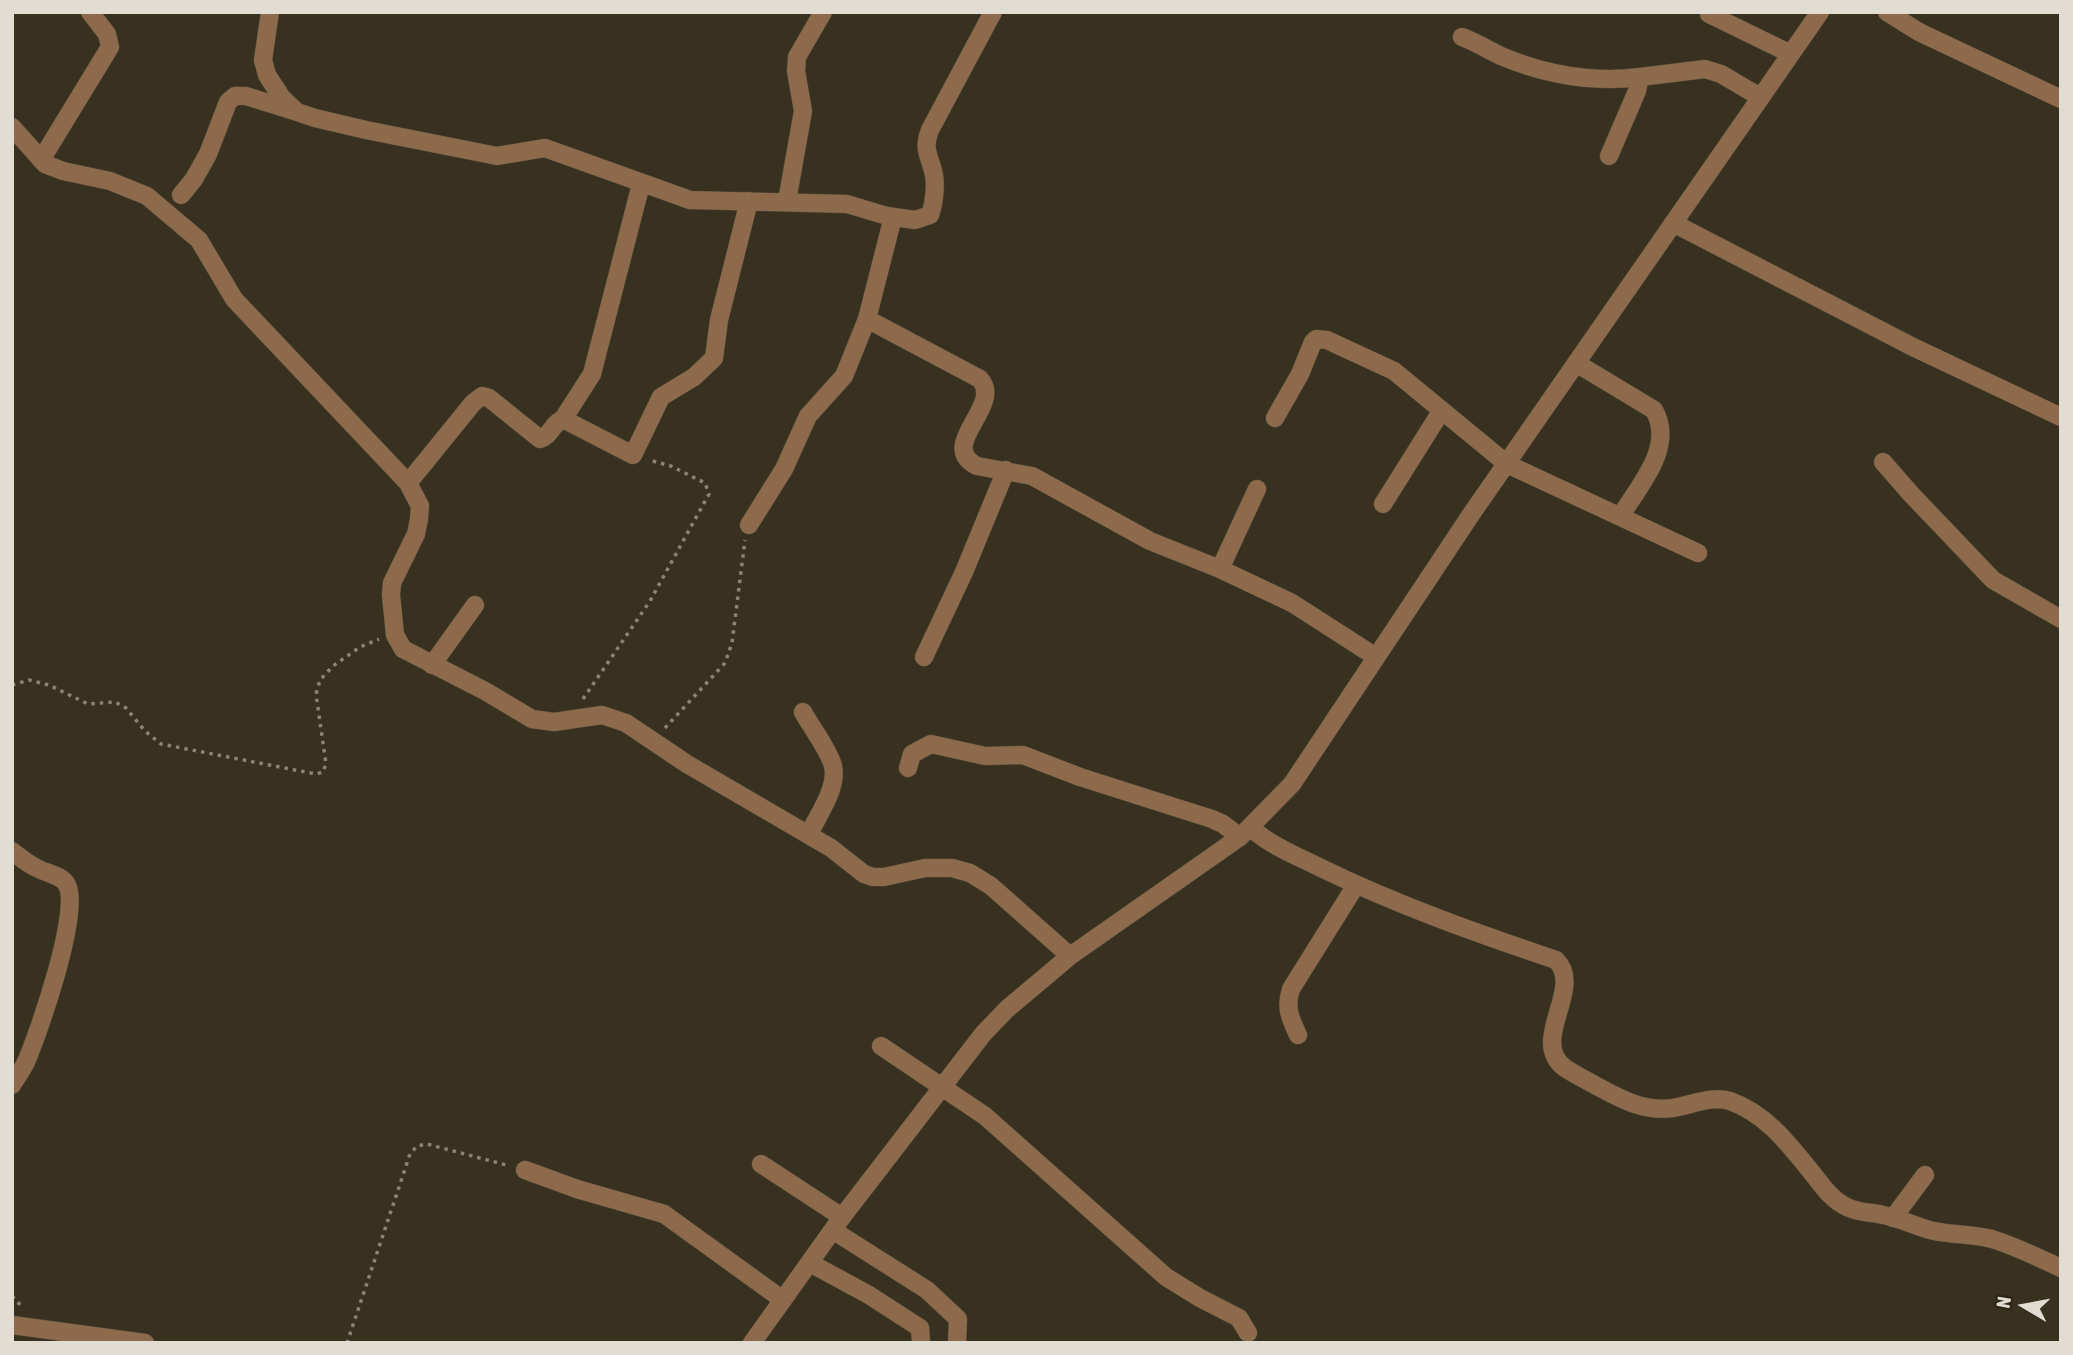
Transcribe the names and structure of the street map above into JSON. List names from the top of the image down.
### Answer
{
  "north": "left"
}
